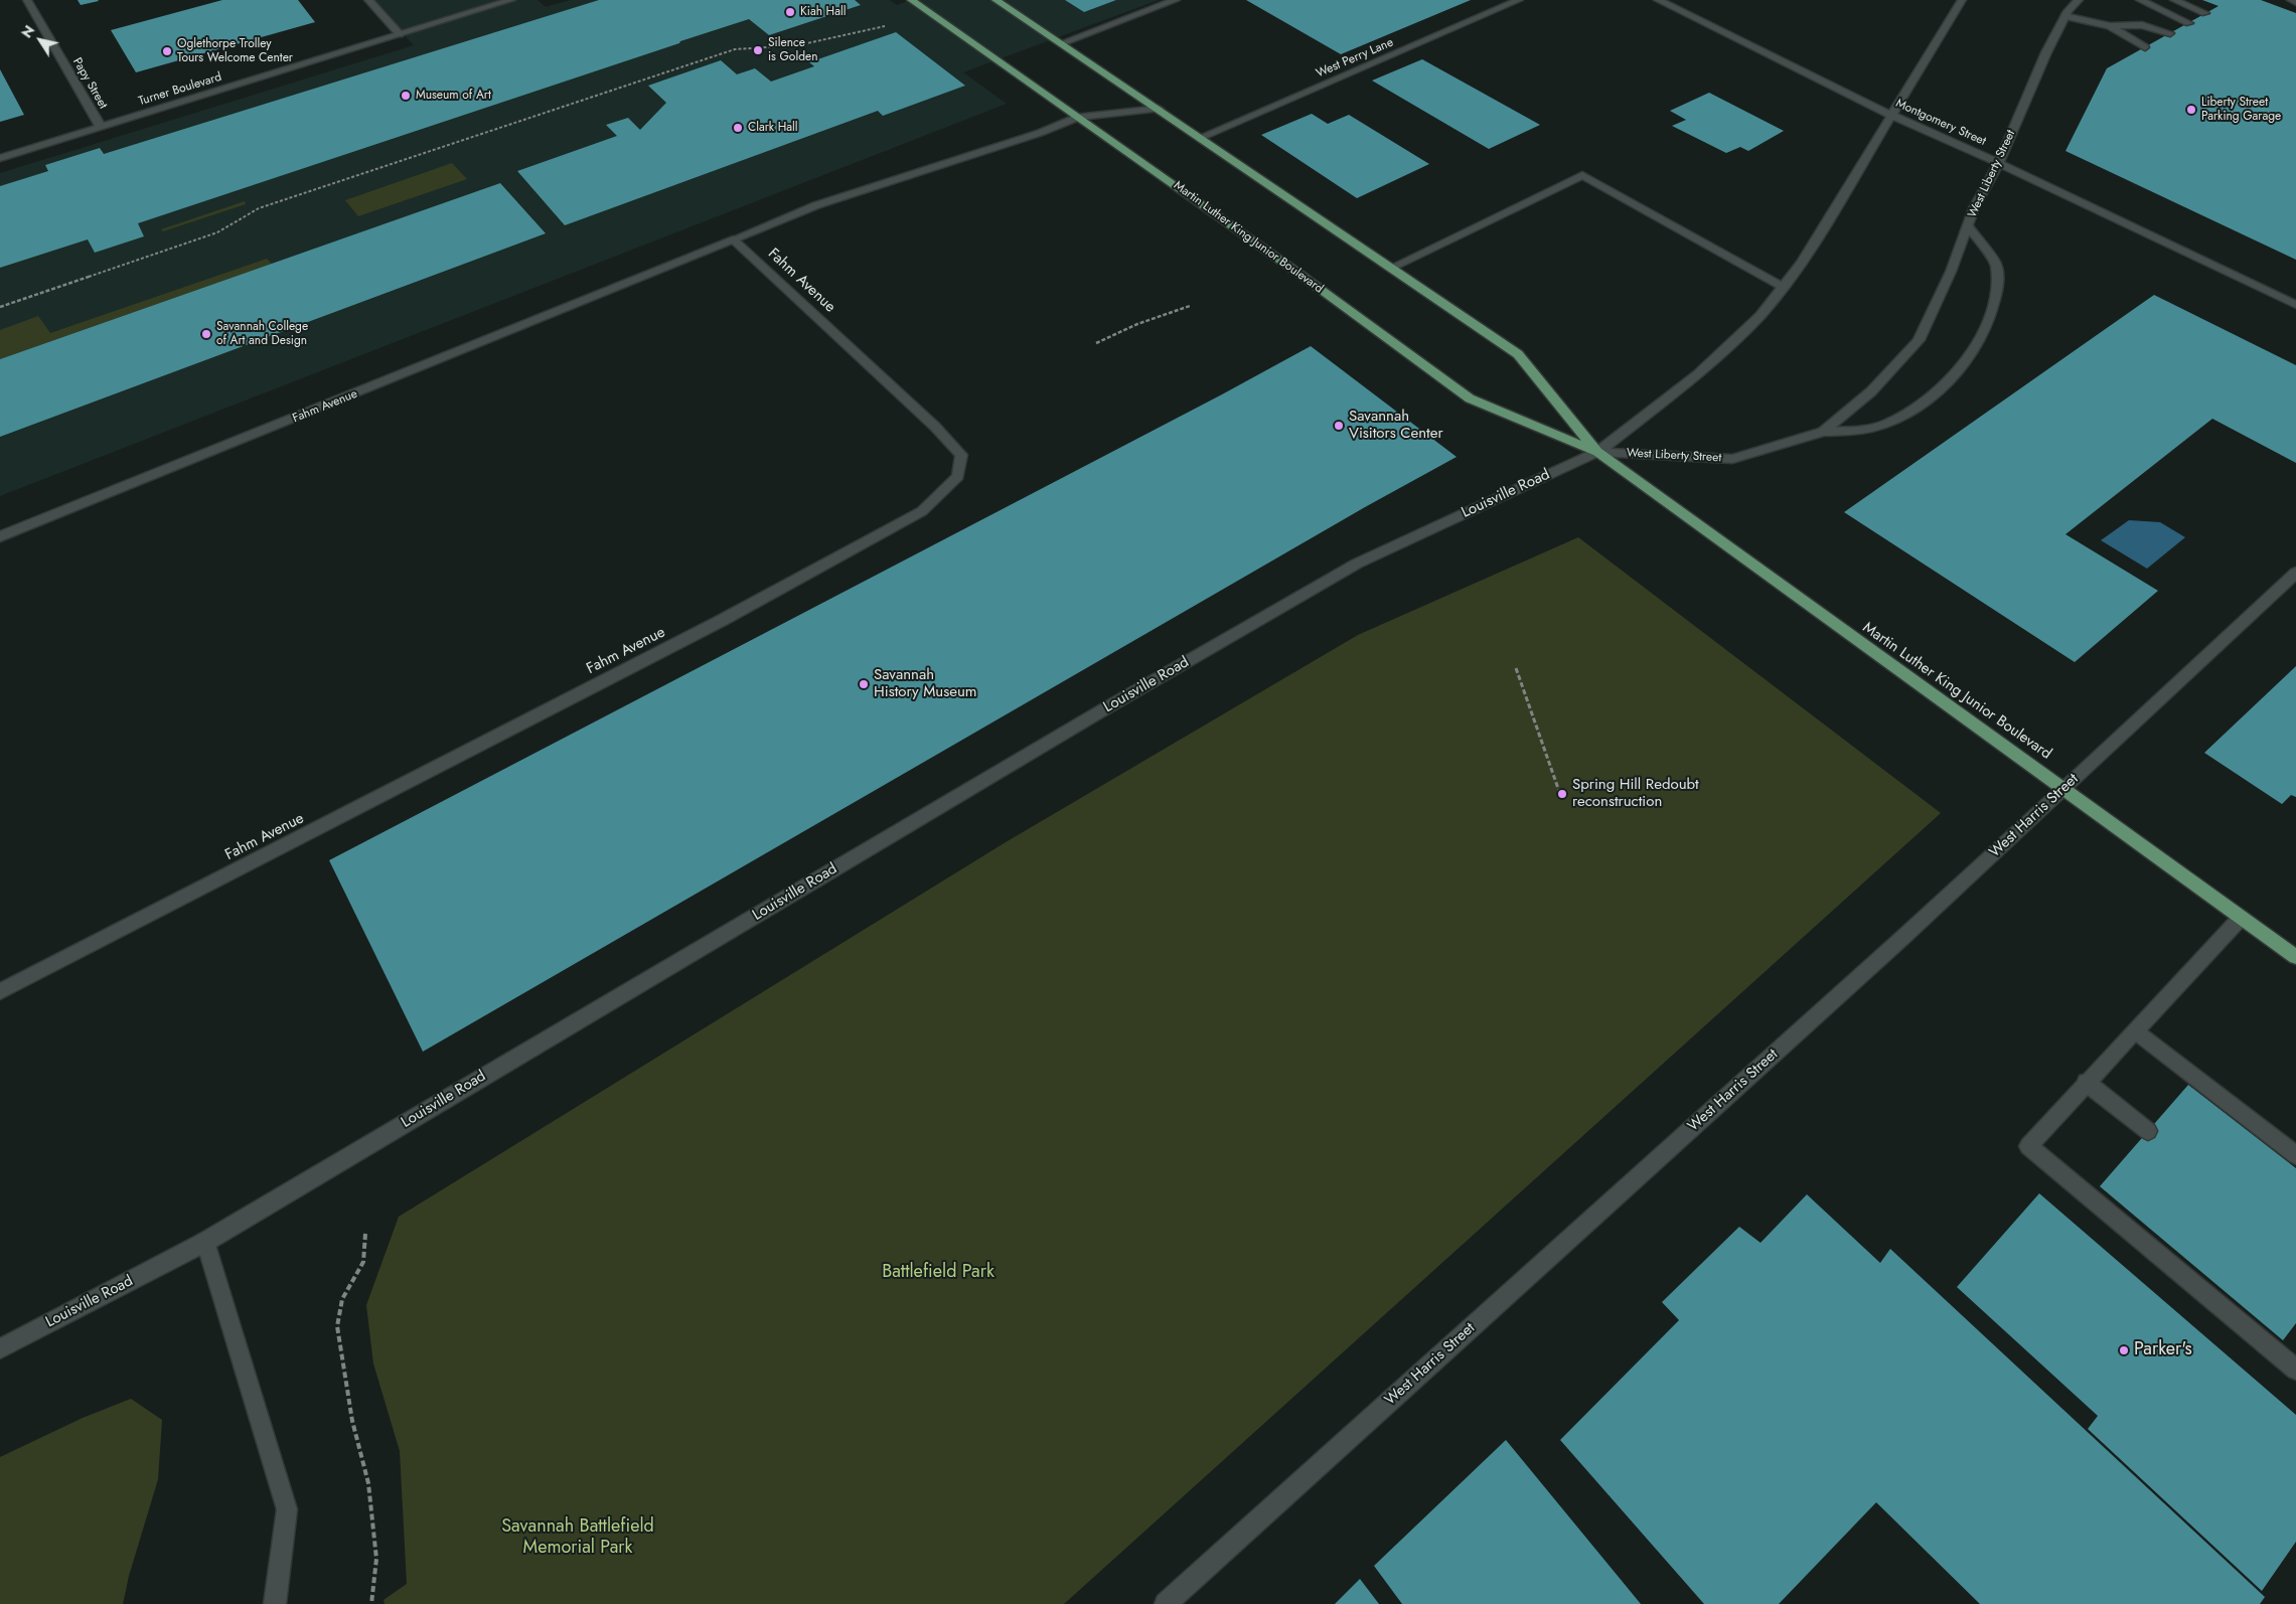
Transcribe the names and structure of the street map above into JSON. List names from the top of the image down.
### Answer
{
  "streets": {
    "main road": [
      "West Perry Lane",
      "Papy Street",
      "Turner Boulevard",
      "Montgomery Street",
      "West Liberty Street",
      "Martin Luther King Junior Boulevard",
      "Fahm Avenue",
      "Louisville Road",
      "West Harris Street"
    ]
  },
  "crossings": [
    ["West Perry Lane", "Martin Luther King Junior Boulevard"],
    ["Papy Street", "Turner Boulevard"],
    ["Montgomery Street", "West Liberty Street"],
    ["West Liberty Street", "Martin Luther King Junior Boulevard"],
    ["West Liberty Street", "Louisville Road"],
    ["Martin Luther King Junior Boulevard", "Fahm Avenue"],
    ["Martin Luther King Junior Boulevard", "Louisville Road"],
    ["Martin Luther King Junior Boulevard", "West Harris Street"]
  ],
  "parks": ["Battlefield Park", "Savannah Battlefield Memorial Park"],
  "places": [
    "Kiah Hall",
    "Silence is Golden",
    "Oglethorpe Trolley Tours Welcome Center",
    "Museum of Art",
    "Liberty Street Parking Garage",
    "Clark Hall",
    "Savannah College of Art and Design",
    "Savannah Visitors Center",
    "Savannah History Museum",
    "Spring Hill Redoubt reconstruction",
    "Parker's"
  ],
  "north": "top left"
}
